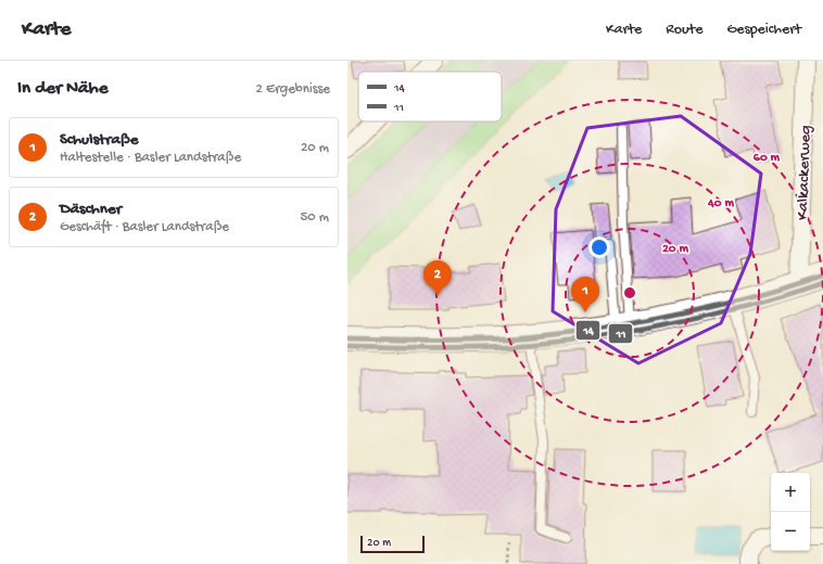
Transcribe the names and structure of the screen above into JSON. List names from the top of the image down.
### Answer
{
  "streets": {
    "street": ["Kalkackerweg"]
  },
  "lines": ["transit line 14", "transit line 11"],
  "legend": ["14", "11"],
  "scale_bar": "20 m",
  "page": {
    "header": "Karte",
    "nav": ["Karte", "Route", "Gespeichert"],
    "heading": ["In der Nähe", "2 Ergebnisse"],
    "list": [
      {
        "mark": "1",
        "name": "Schulstraße",
        "note": "Haltestelle · Basler Landstraße",
        "value": "20 m"
      },
      {
        "mark": "2",
        "name": "Däschner",
        "note": "Geschäft · Basler Landstraße",
        "value": "50 m"
      }
    ],
    "pins": ["2", "1"],
    "map_buttons": ["+", "−"],
    "scale": "20 m"
  },
  "rings": ["60 m", "40 m", "20 m"]
}
